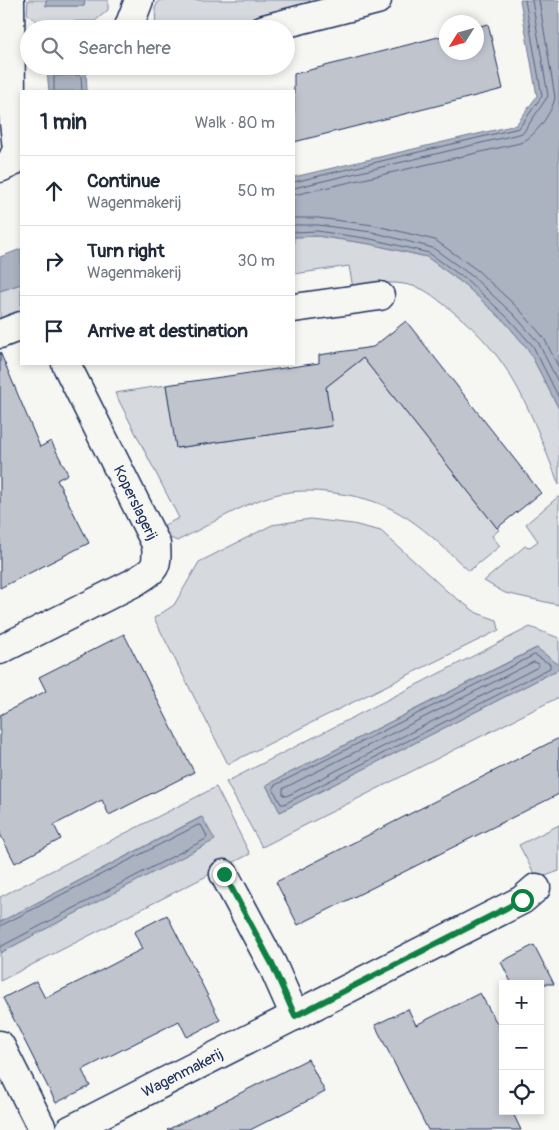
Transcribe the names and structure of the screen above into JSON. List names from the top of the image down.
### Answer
{
  "streets": {
    "street": ["Koperslagerij", "Wagenmakerij"]
  },
  "north": "bottom left",
  "page": {
    "search": "Search here",
    "heading": ["1 min", "Walk · 80 m"],
    "list": [
      ["Continue", "Wagenmakerij", "50 m"],
      ["Turn right", "Wagenmakerij", "30 m"],
      "Arrive at destination"
    ],
    "map_buttons": ["+", "−"]
  }
}
